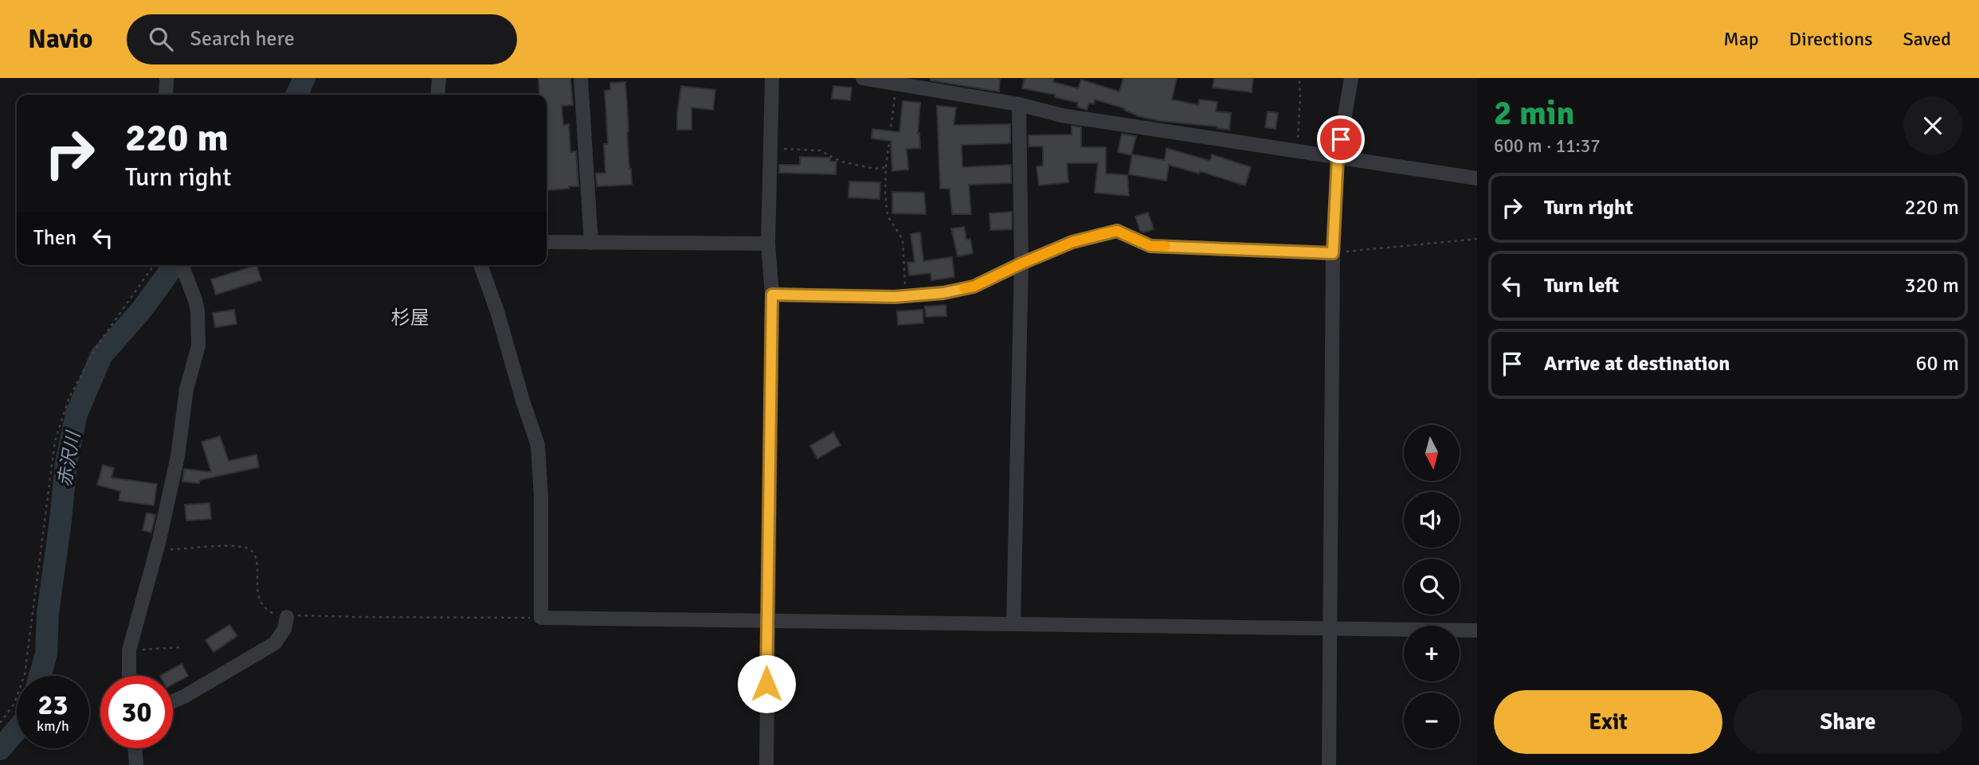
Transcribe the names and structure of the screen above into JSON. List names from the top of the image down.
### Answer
{
  "districts": ["杉屋"],
  "water": ["赤沢川"],
  "north": "bottom",
  "page": {
    "header": "Navio",
    "search": "Search here",
    "nav": ["Map", "Directions", "Saved"],
    "heading": ["2 min", "600 m · 11:37"],
    "turn": ["220 m", "Turn right"],
    "list": [
      {
        "name": "Turn right",
        "value": "220 m"
      },
      {
        "name": "Turn left",
        "value": "320 m"
      },
      {
        "name": "Arrive at destination",
        "value": "60 m"
      }
    ],
    "then": "Then",
    "map_buttons": ["+", "−"],
    "speed": "23 km/h",
    "limit": "30",
    "buttons": ["Exit", "Share"]
  }
}
